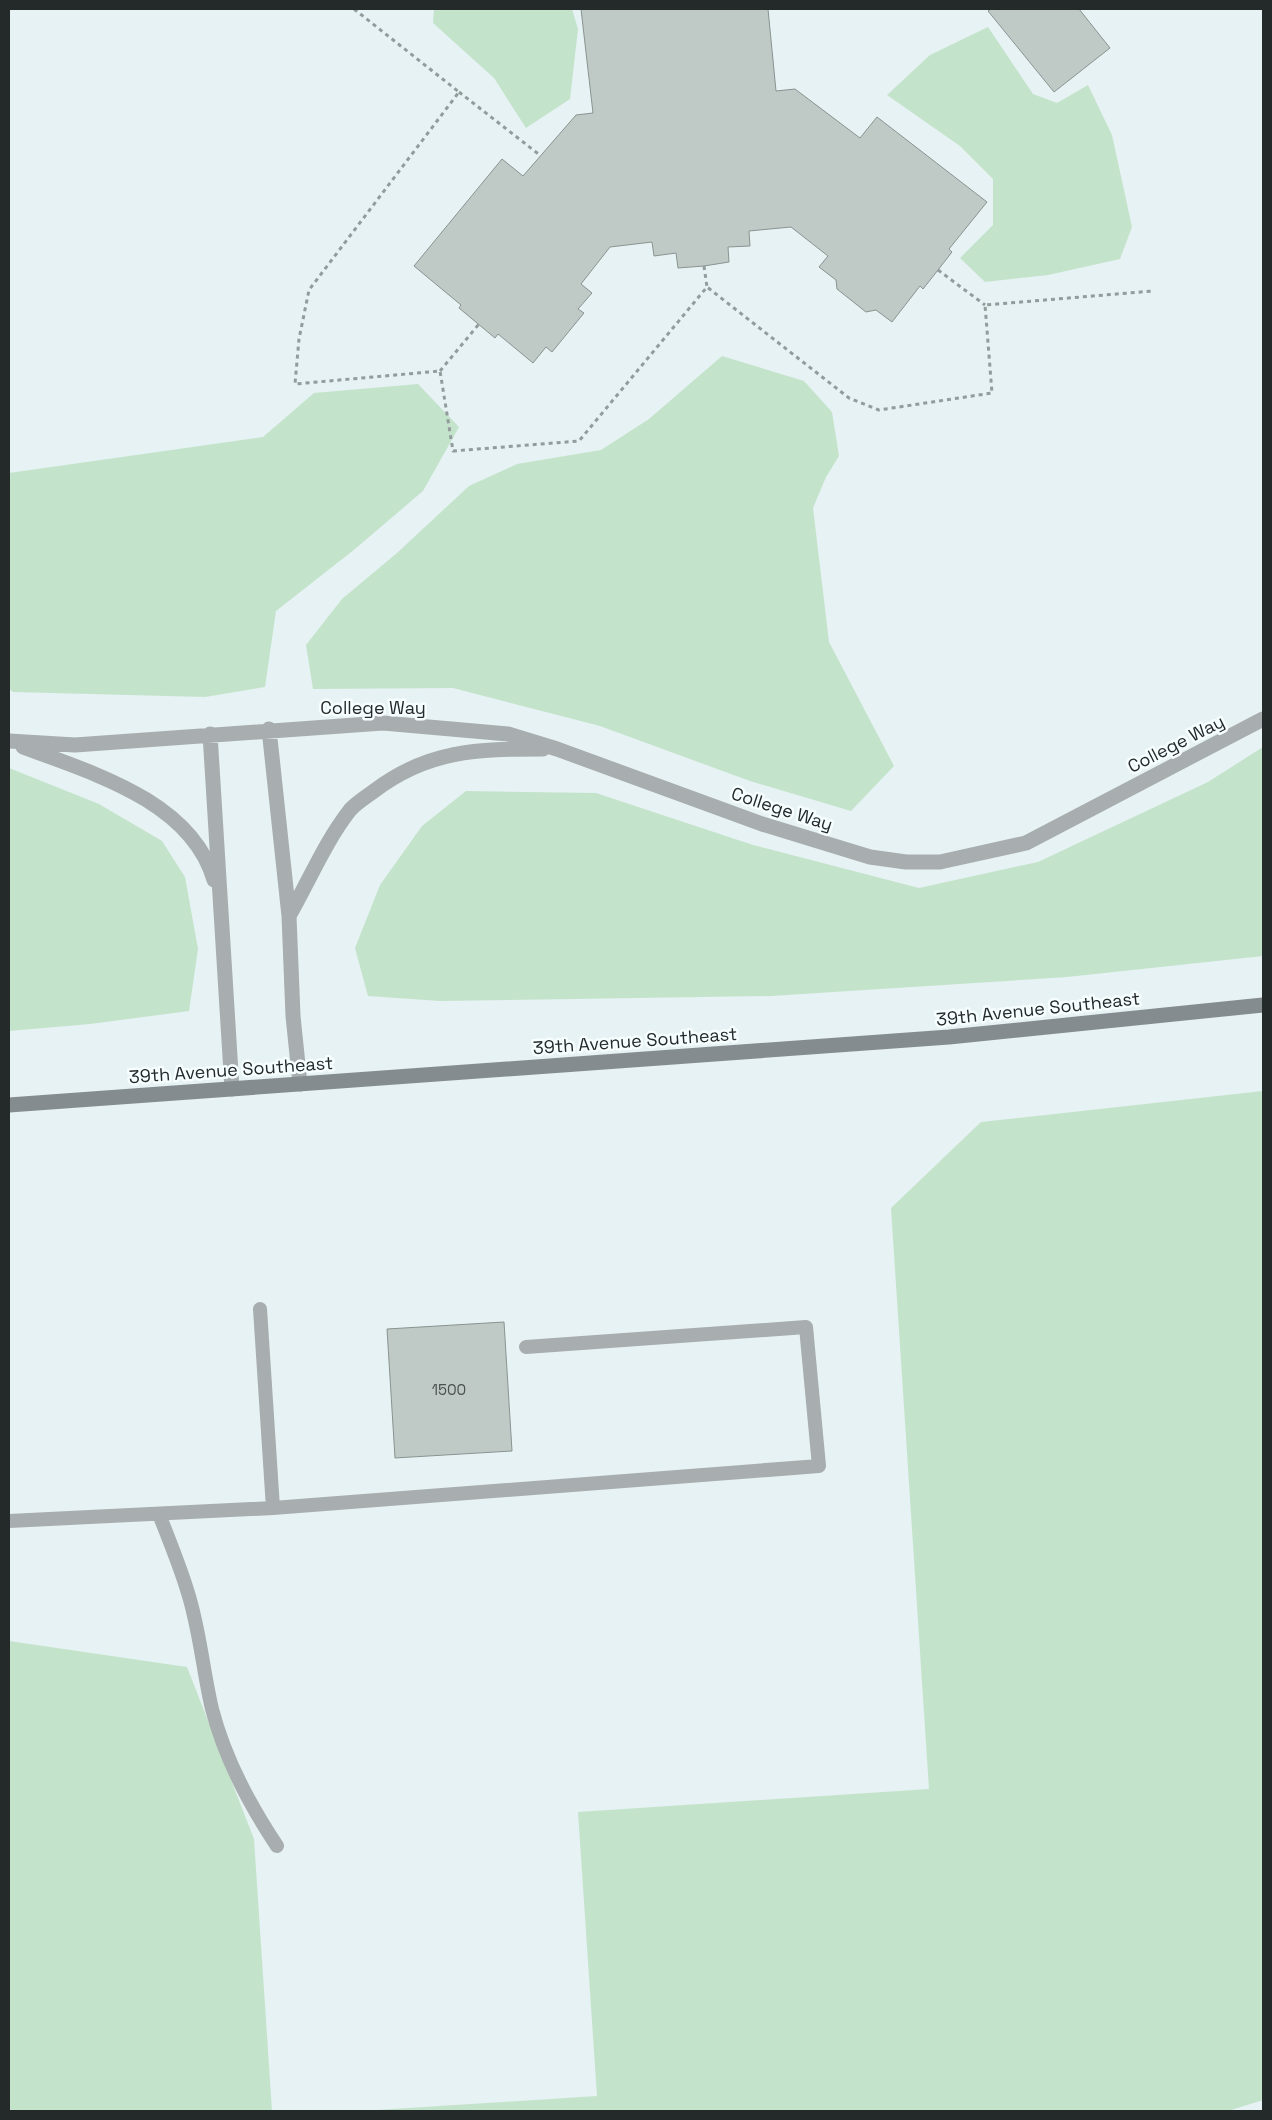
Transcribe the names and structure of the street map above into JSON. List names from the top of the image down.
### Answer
{
  "streets": {
    "main road": ["39th Avenue Southeast"],
    "street": ["College Way"]
  },
  "house_numbers": ["1500"]
}
